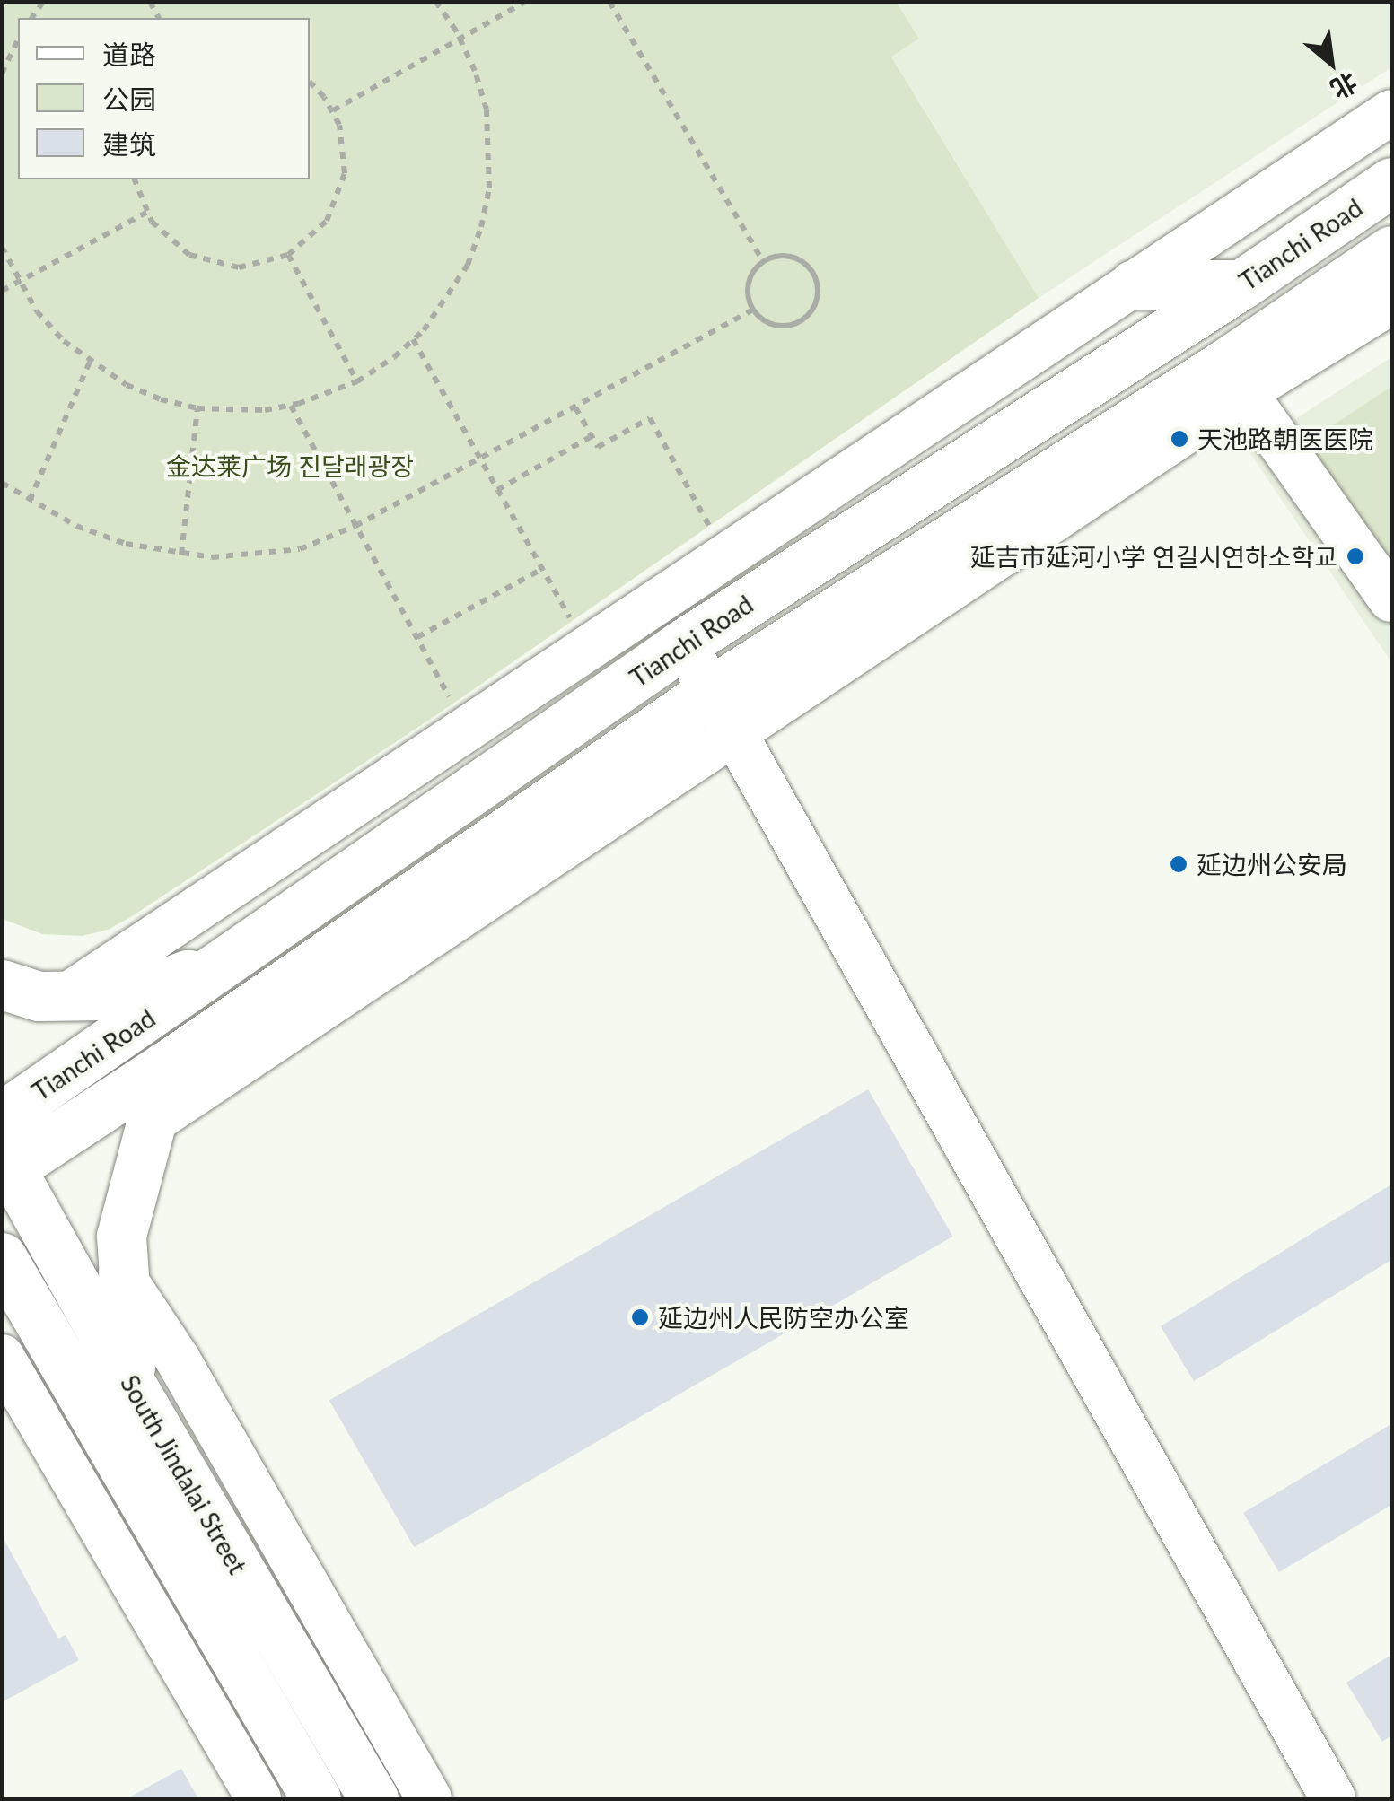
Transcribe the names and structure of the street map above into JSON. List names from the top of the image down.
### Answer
{
  "streets": {
    "main road": ["Tianchi Road", "South Jindalai Street"]
  },
  "crossings": [
    ["Tianchi Road", "South Jindalai Street"]
  ],
  "parks": ["金达莱广场 진달래광장"],
  "places": [
    "天池路朝医医院",
    "延吉市延河小学 연길시연하소학교",
    "延边州公安局",
    "延边州人民防空办公室"
  ],
  "legend": ["道路", "公园", "建筑"],
  "north": "bottom right"
}
